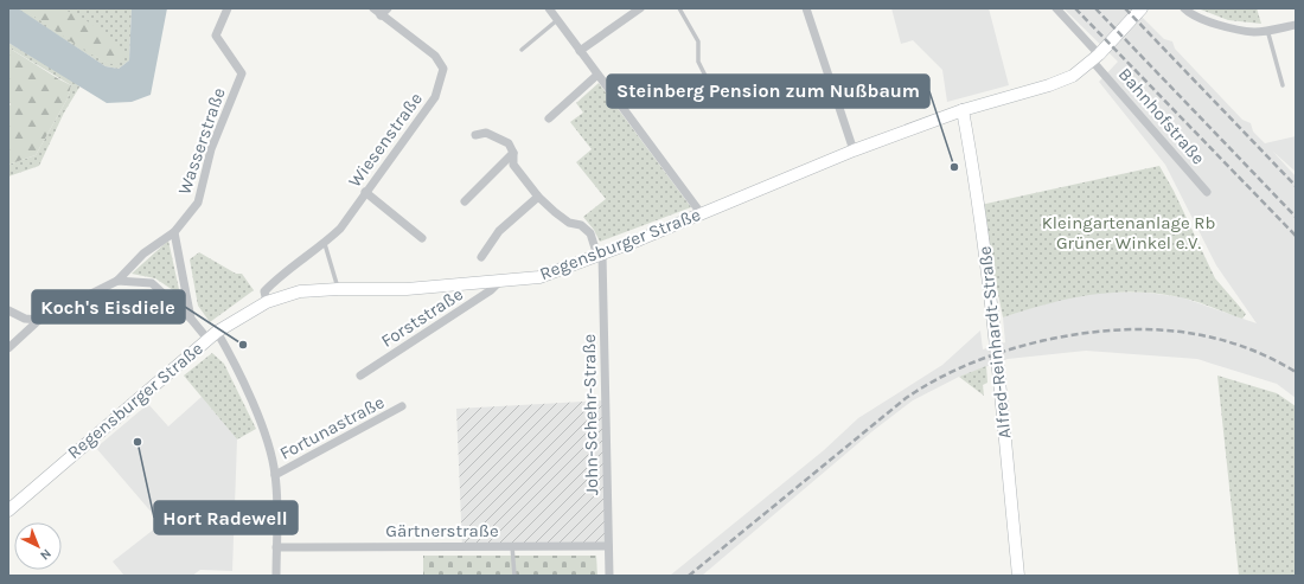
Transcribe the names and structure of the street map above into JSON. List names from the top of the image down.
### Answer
{
  "streets": {
    "main road": ["Regensburger Straße", "Alfred-Reinhardt-Straße"],
    "street": [
      "Bahnhofstraße",
      "Wiesenstraße",
      "Wasserstraße",
      "Forststraße",
      "John-Schehr-Straße",
      "Fortunastraße",
      "Gärtnerstraße"
    ]
  },
  "crossings": [
    ["Bahnhofstraße", "Regensburger Straße"],
    ["Wiesenstraße", "Regensburger Straße"],
    ["Regensburger Straße", "Forststraße"],
    ["Regensburger Straße", "Alfred-Reinhardt-Straße"],
    ["Regensburger Straße", "John-Schehr-Straße"],
    ["John-Schehr-Straße", "Gärtnerstraße"]
  ],
  "parks": ["Kleingartenanlage Rb Grüner Winkel e.V."],
  "places": ["Steinberg Pension zum Nußbaum", "Koch's Eisdiele", "Hort Radewell"],
  "north": "bottom right"
}
